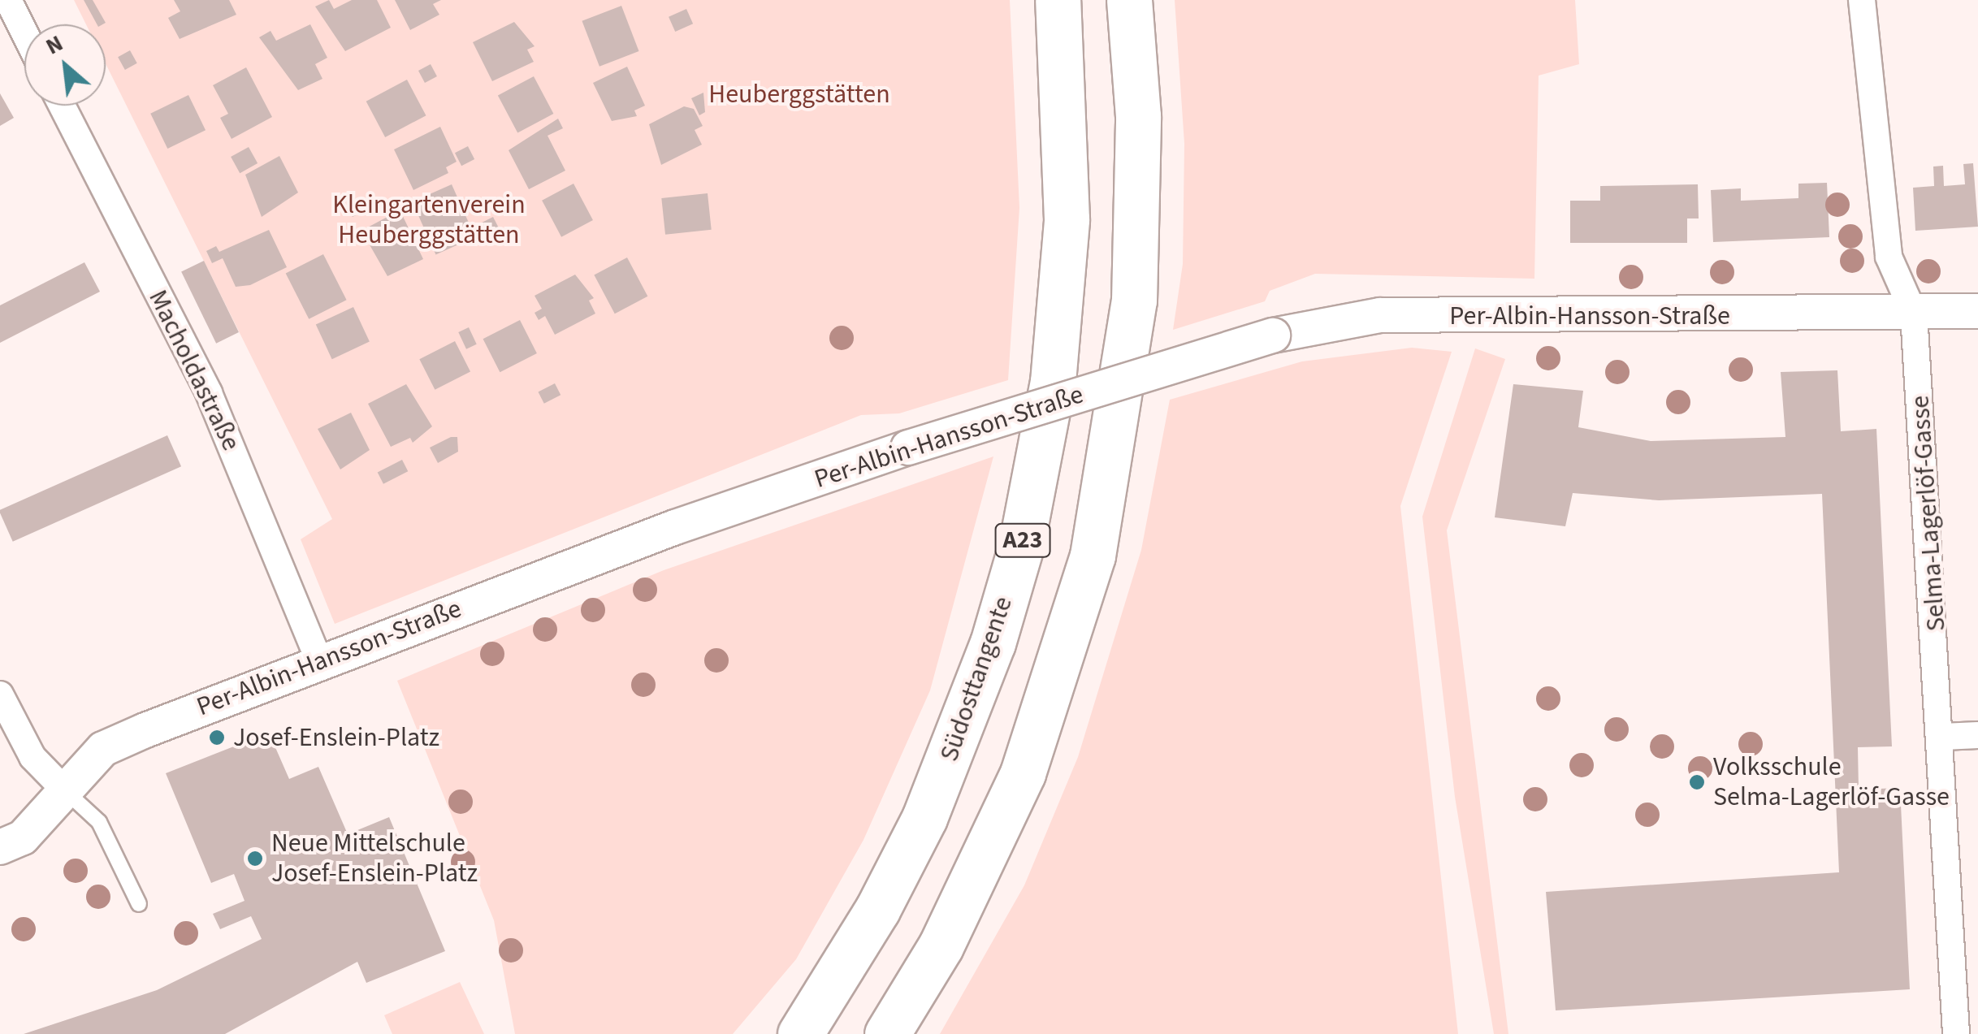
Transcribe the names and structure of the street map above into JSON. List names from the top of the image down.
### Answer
{
  "streets": {
    "highway": ["A23", "Südosttangente"],
    "street": ["Per-Albin-Hansson-Straße", "Macholdastraße", "Selma-Lagerlöf-Gasse"]
  },
  "crossings": [
    ["Per-Albin-Hansson-Straße", "Macholdastraße"],
    ["Per-Albin-Hansson-Straße", "Selma-Lagerlöf-Gasse"]
  ],
  "parks": ["Heuberggstätten", "Kleingartenverein Heuberggstätten"],
  "places": ["Josef-Enslein-Platz", "Volksschule Selma-Lagerlöf-Gasse", "Neue Mittelschule Josef-Enslein-Platz"],
  "north": "top left"
}
